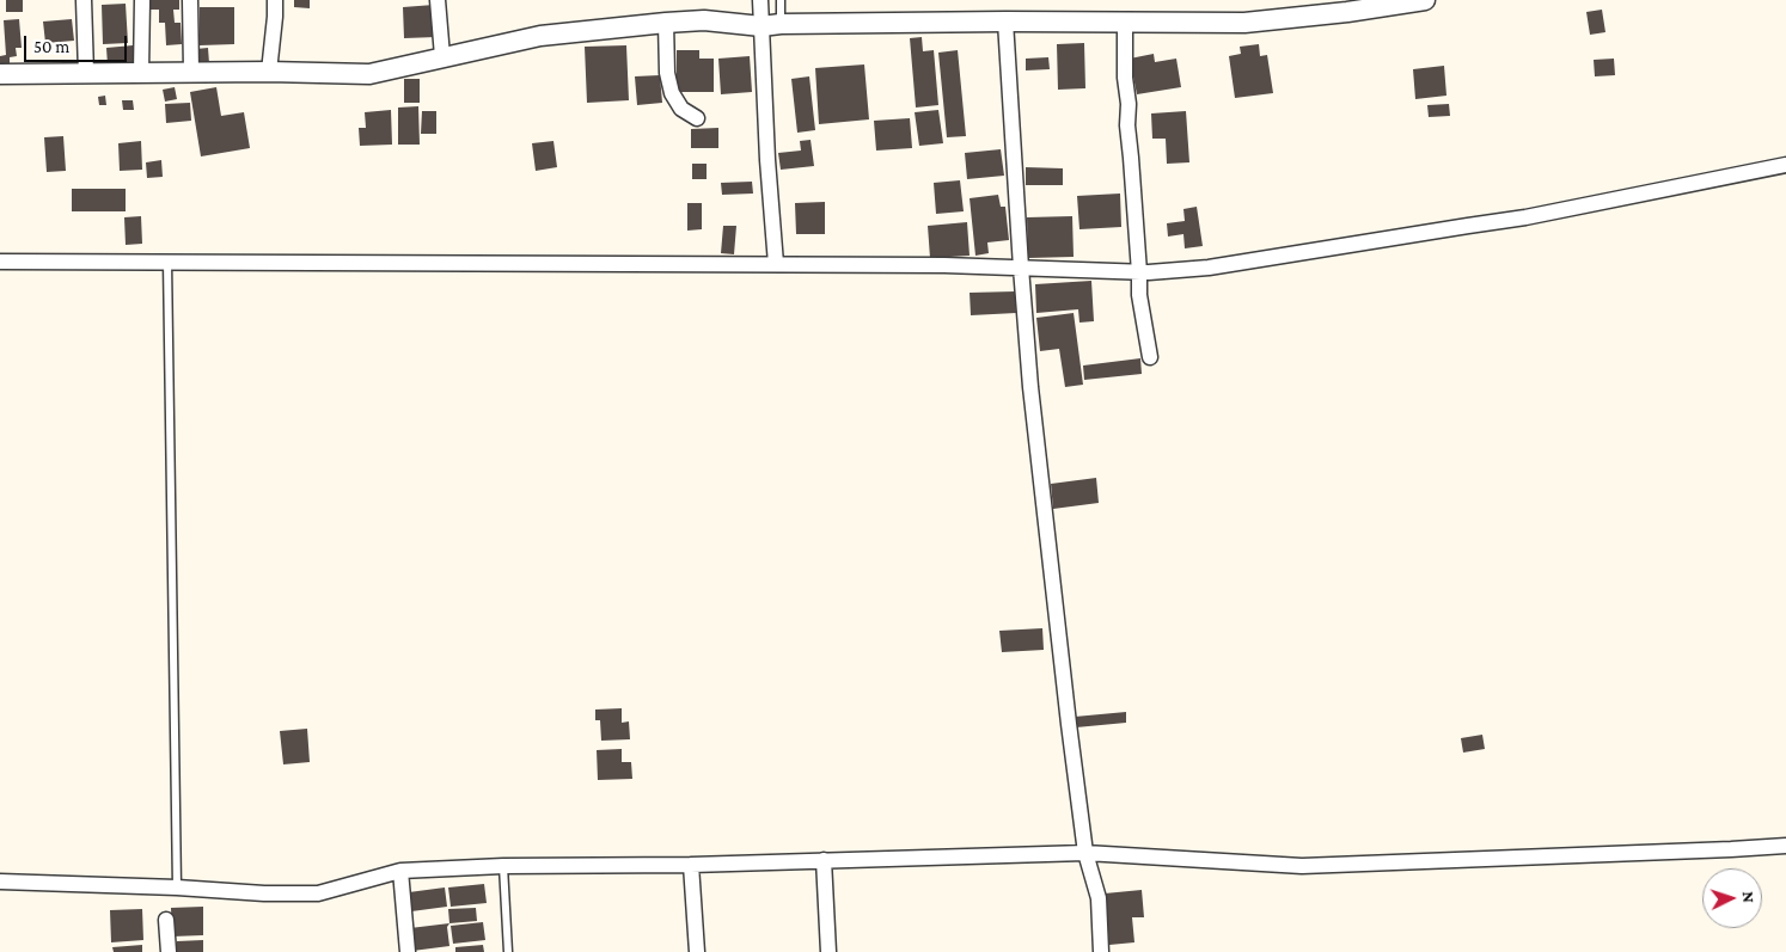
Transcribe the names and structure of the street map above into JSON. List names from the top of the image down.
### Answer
{
  "scale_bar": "50 m",
  "north": "right"
}
